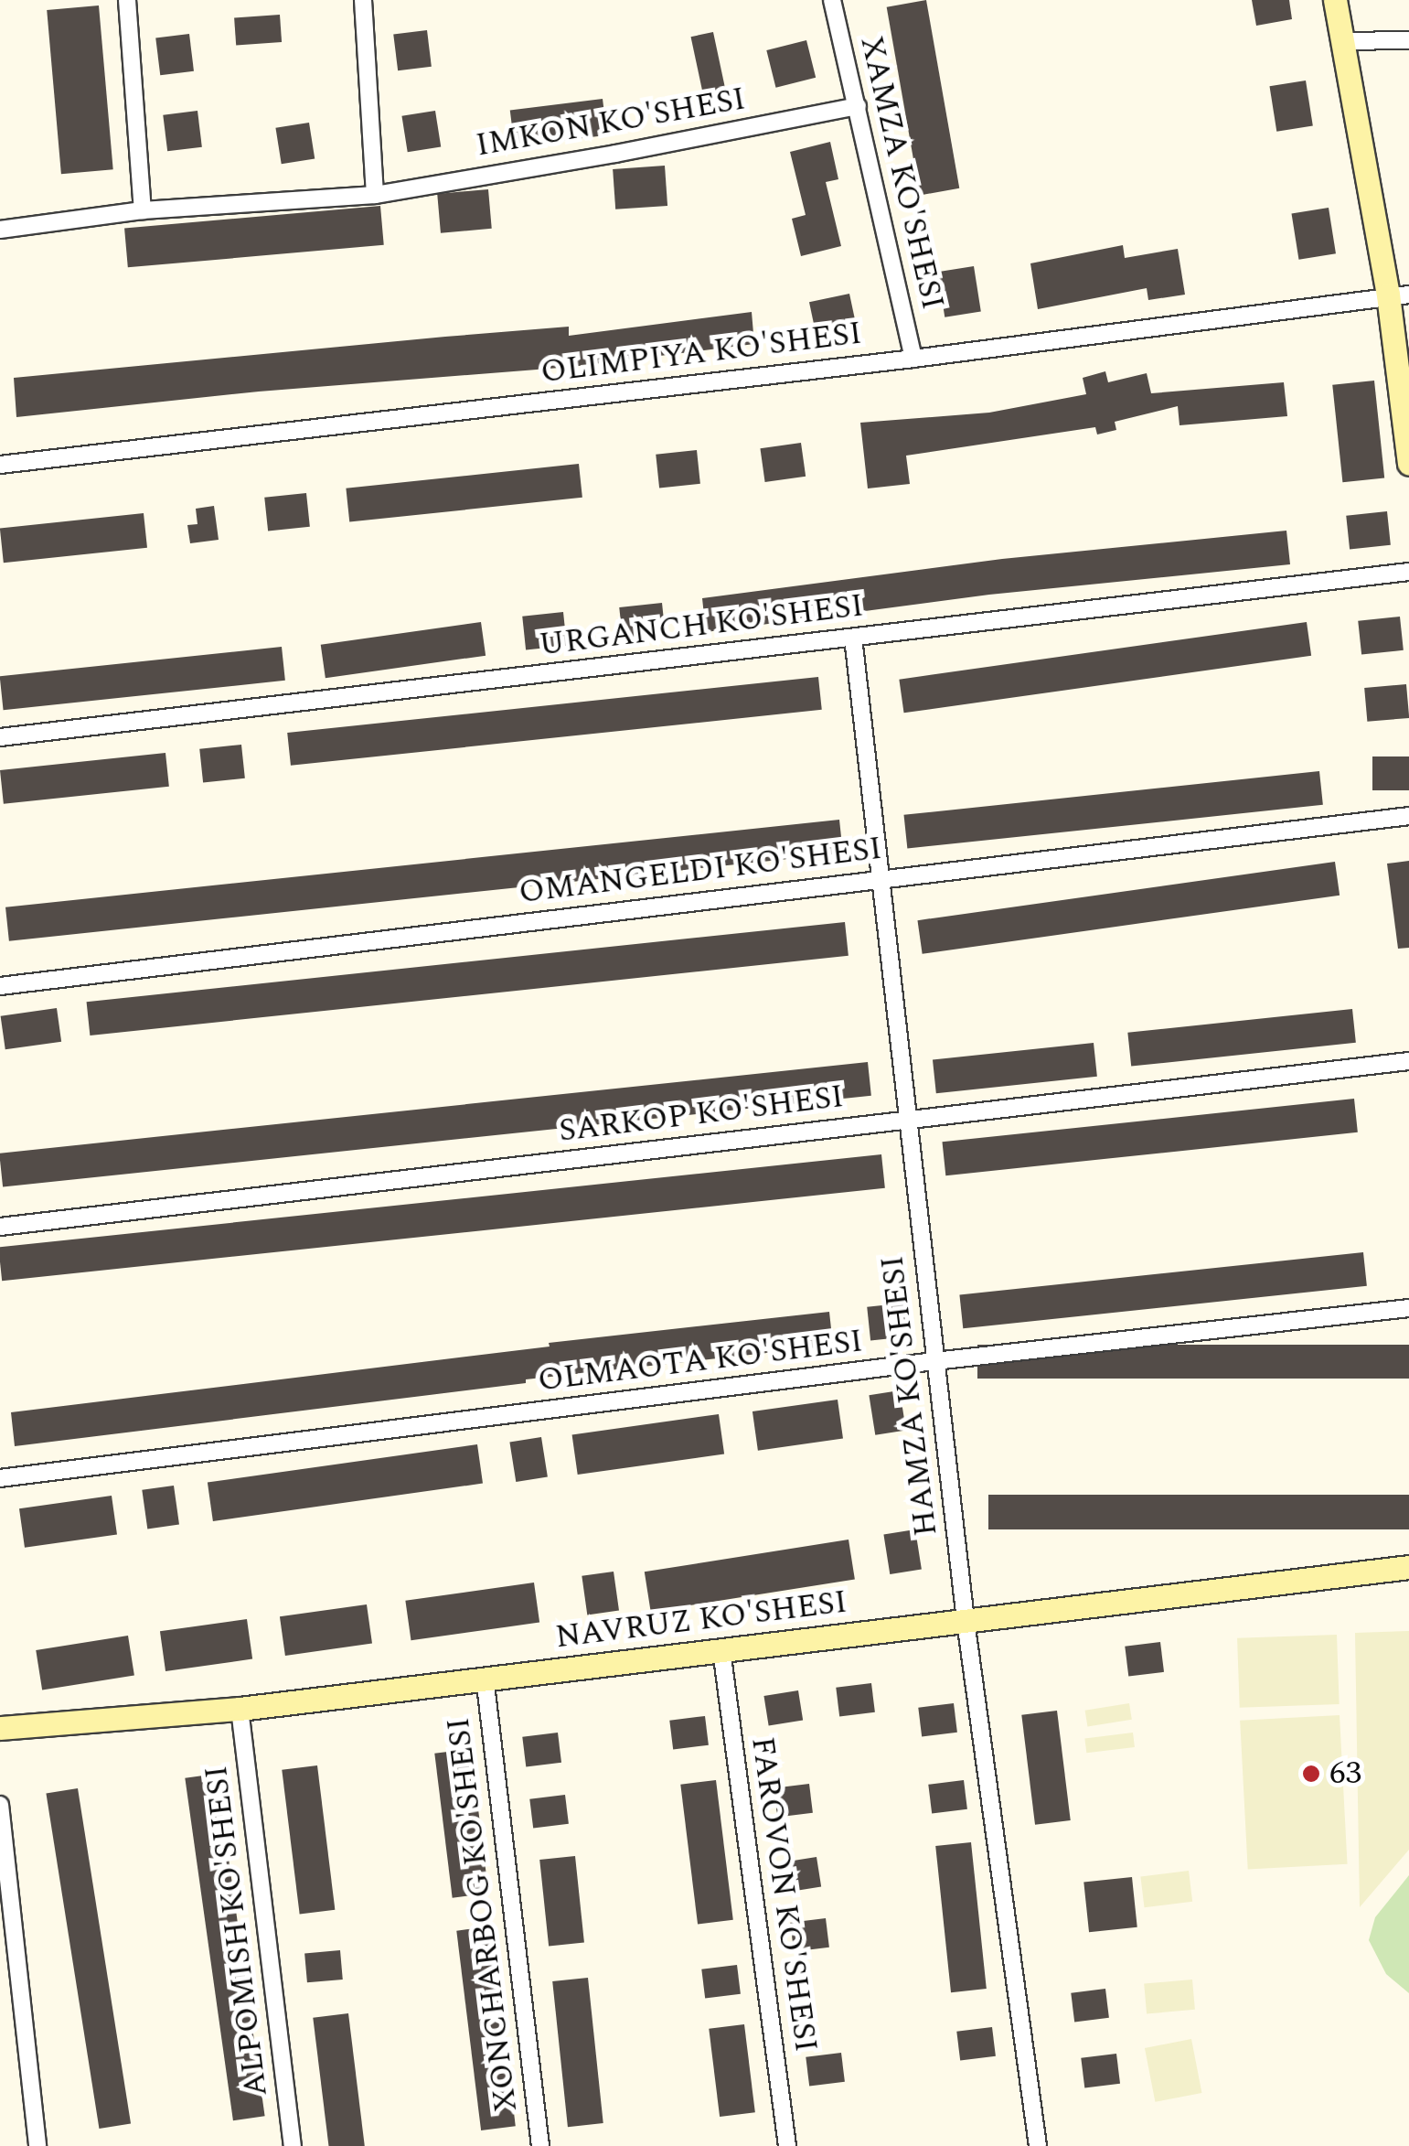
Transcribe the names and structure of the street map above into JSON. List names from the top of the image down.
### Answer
{
  "streets": {
    "street": [
      "IMKON KO'SHESI",
      "XAMZA KO'SHESI",
      "OLIMPIYA KO'SHESI",
      "URGANCH KO'SHESI",
      "OMANGELDI KO'SHESI",
      "SARKOP KO'SHESI",
      "OLMAOTA KO'SHESI",
      "HAMZA KO'SHESI",
      "NAVRUZ KO'SHESI",
      "FAROVON KO'SHESI",
      "XONCHARBOG KO'SHESI",
      "ALPOMISH KO'SHESI"
    ]
  },
  "crossings": [
    ["IMKON KO'SHESI", "XAMZA KO'SHESI"],
    ["XAMZA KO'SHESI", "OLIMPIYA KO'SHESI"],
    ["URGANCH KO'SHESI", "HAMZA KO'SHESI"],
    ["OMANGELDI KO'SHESI", "HAMZA KO'SHESI"],
    ["SARKOP KO'SHESI", "HAMZA KO'SHESI"],
    ["OLMAOTA KO'SHESI", "HAMZA KO'SHESI"],
    ["HAMZA KO'SHESI", "NAVRUZ KO'SHESI"],
    ["NAVRUZ KO'SHESI", "FAROVON KO'SHESI"],
    ["NAVRUZ KO'SHESI", "XONCHARBOG KO'SHESI"],
    ["NAVRUZ KO'SHESI", "ALPOMISH KO'SHESI"]
  ],
  "places": ["63"]
}
